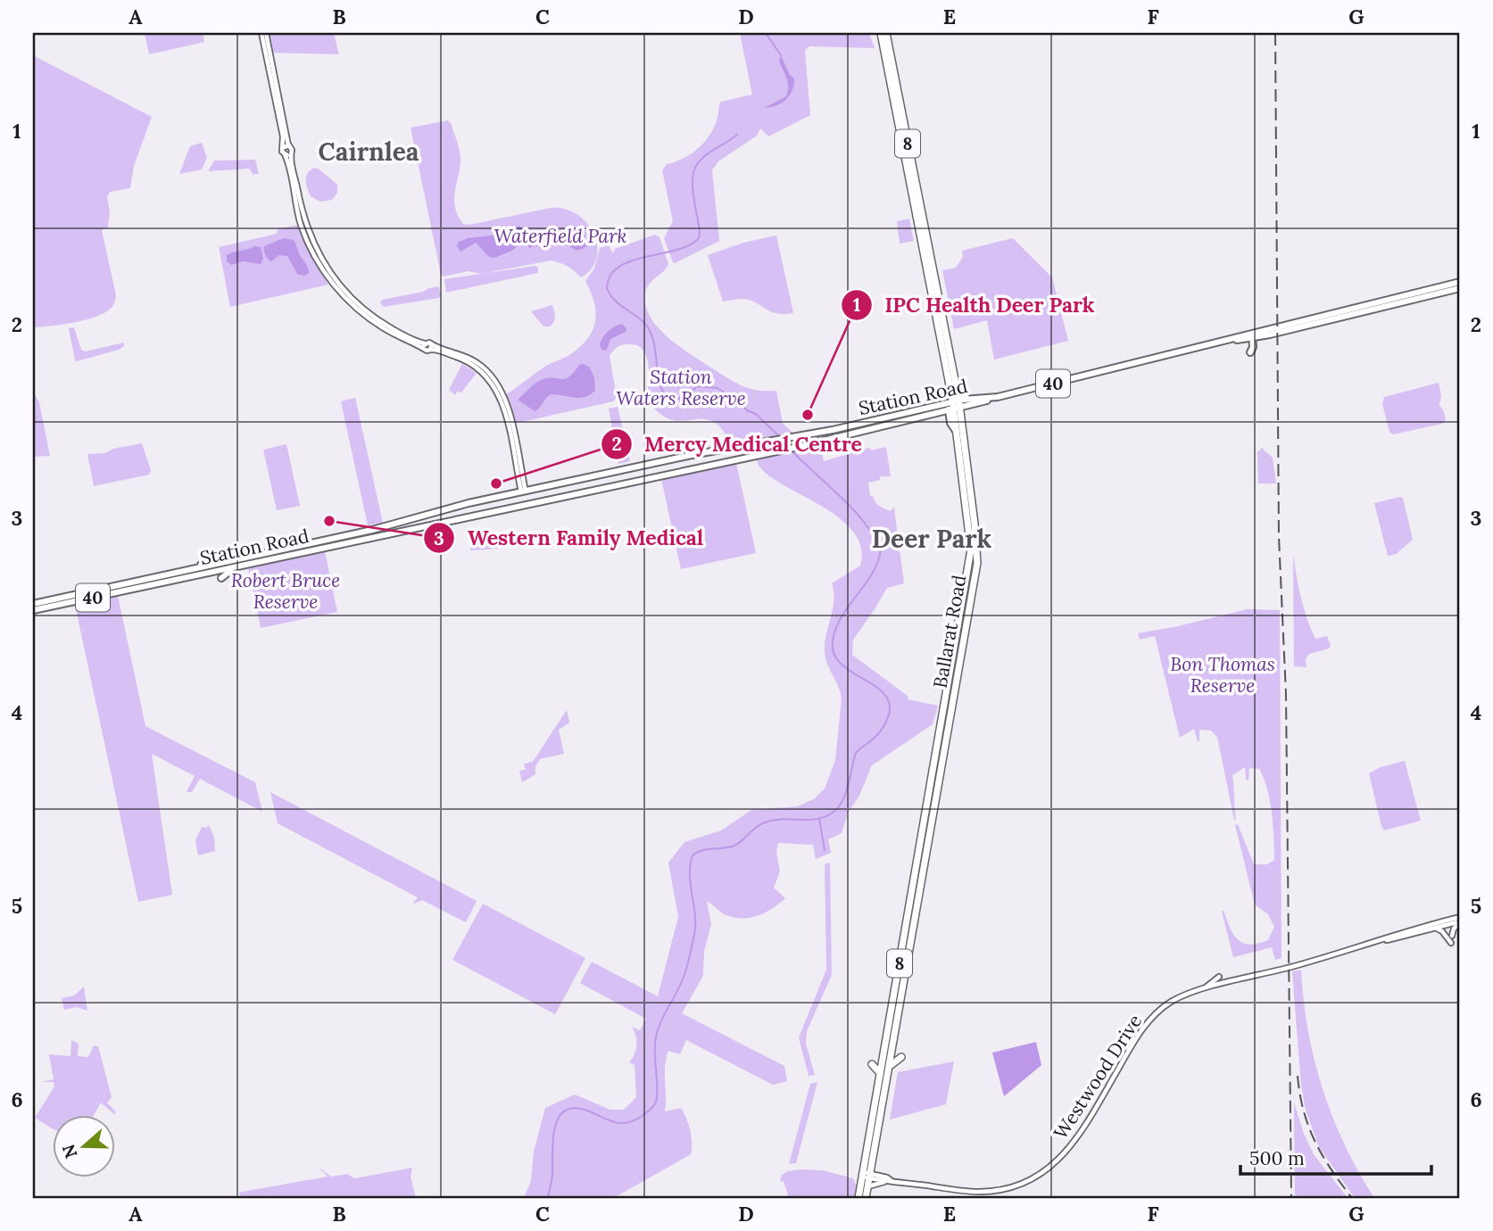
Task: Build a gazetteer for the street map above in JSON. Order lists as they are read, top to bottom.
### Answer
{
  "streets": {
    "highway": ["8", "Ballarat Road"],
    "main road": ["40", "Station Road", "Westwood Drive"]
  },
  "crossings": [
    ["40", "Station Road"],
    ["Station Road", "Ballarat Road"],
    ["Ballarat Road", "Westwood Drive"]
  ],
  "districts": ["Cairnlea", "Deer Park"],
  "parks": [
    "Waterfield Park",
    "Station Waters Reserve",
    "Robert Bruce Reserve",
    "Bon Thomas Reserve"
  ],
  "places": ["IPC Health Deer Park", "Mercy Medical Centre", "Western Family Medical"],
  "scale_bar": "500 m",
  "north": "left",
  "grid": {
    "columns": [
      "A",
      "B",
      "C",
      "D",
      "E",
      "F",
      "G"
    ],
    "rows": [
      "1",
      "2",
      "3",
      "4",
      "5",
      "6"
    ]
  }
}
